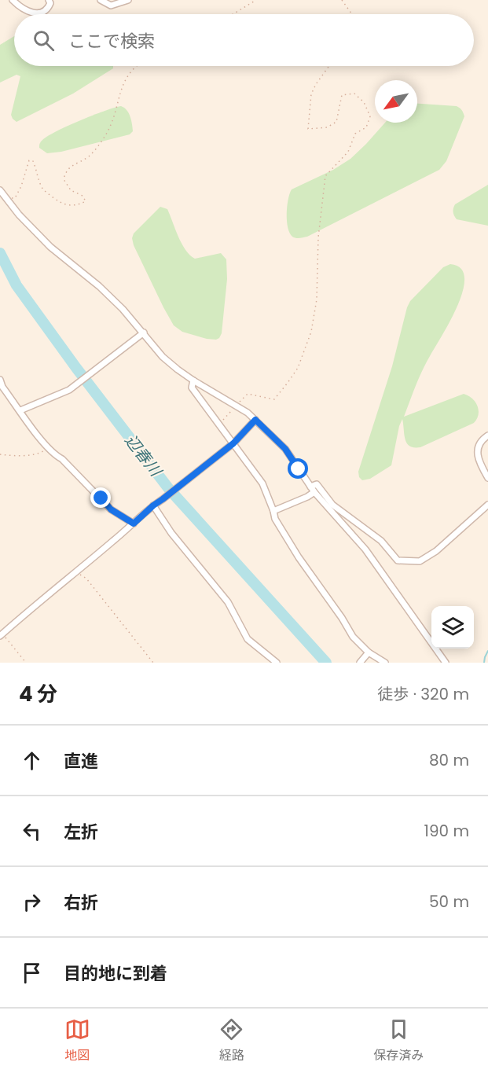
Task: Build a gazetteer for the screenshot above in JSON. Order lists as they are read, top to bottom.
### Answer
{
  "water": ["辺春川"],
  "north": "bottom left",
  "page": {
    "search": "ここで検索",
    "heading": ["4 分", "徒歩 · 320 m"],
    "list": [
      ["直進", "80 m"],
      ["左折", "190 m"],
      ["右折", "50 m"],
      "目的地に到着"
    ],
    "nav": ["地図", "経路", "保存済み"]
  }
}
